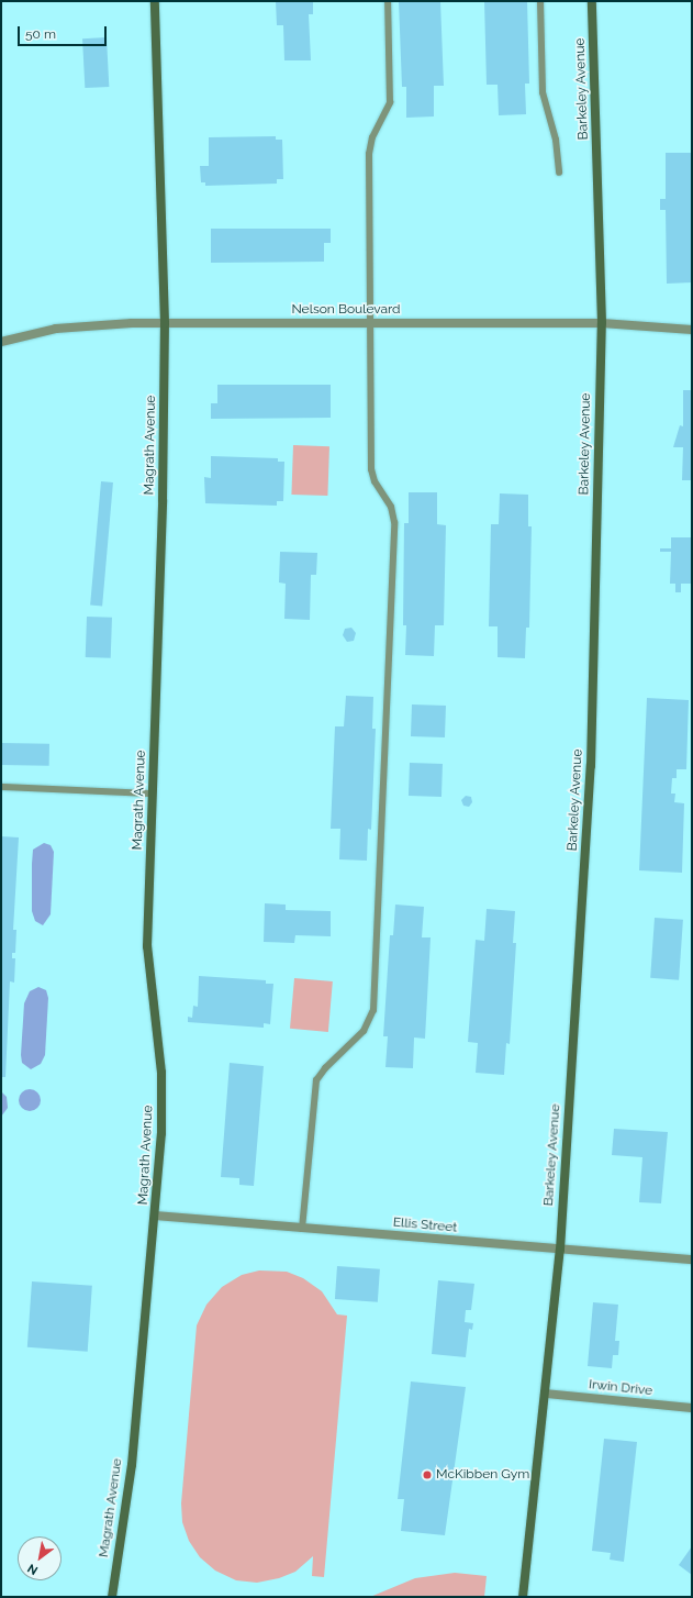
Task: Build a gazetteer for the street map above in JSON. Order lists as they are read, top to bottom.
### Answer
{
  "streets": {
    "main road": ["Barkeley Avenue", "Magrath Avenue"],
    "street": ["Nelson Boulevard", "Ellis Street", "Irwin Drive"]
  },
  "crossings": [
    ["Barkeley Avenue", "Nelson Boulevard"],
    ["Barkeley Avenue", "Ellis Street"],
    ["Barkeley Avenue", "Irwin Drive"],
    ["Nelson Boulevard", "Magrath Avenue"],
    ["Magrath Avenue", "Ellis Street"]
  ],
  "places": ["McKibben Gym"],
  "scale_bar": "50 m",
  "north": "bottom left"
}
